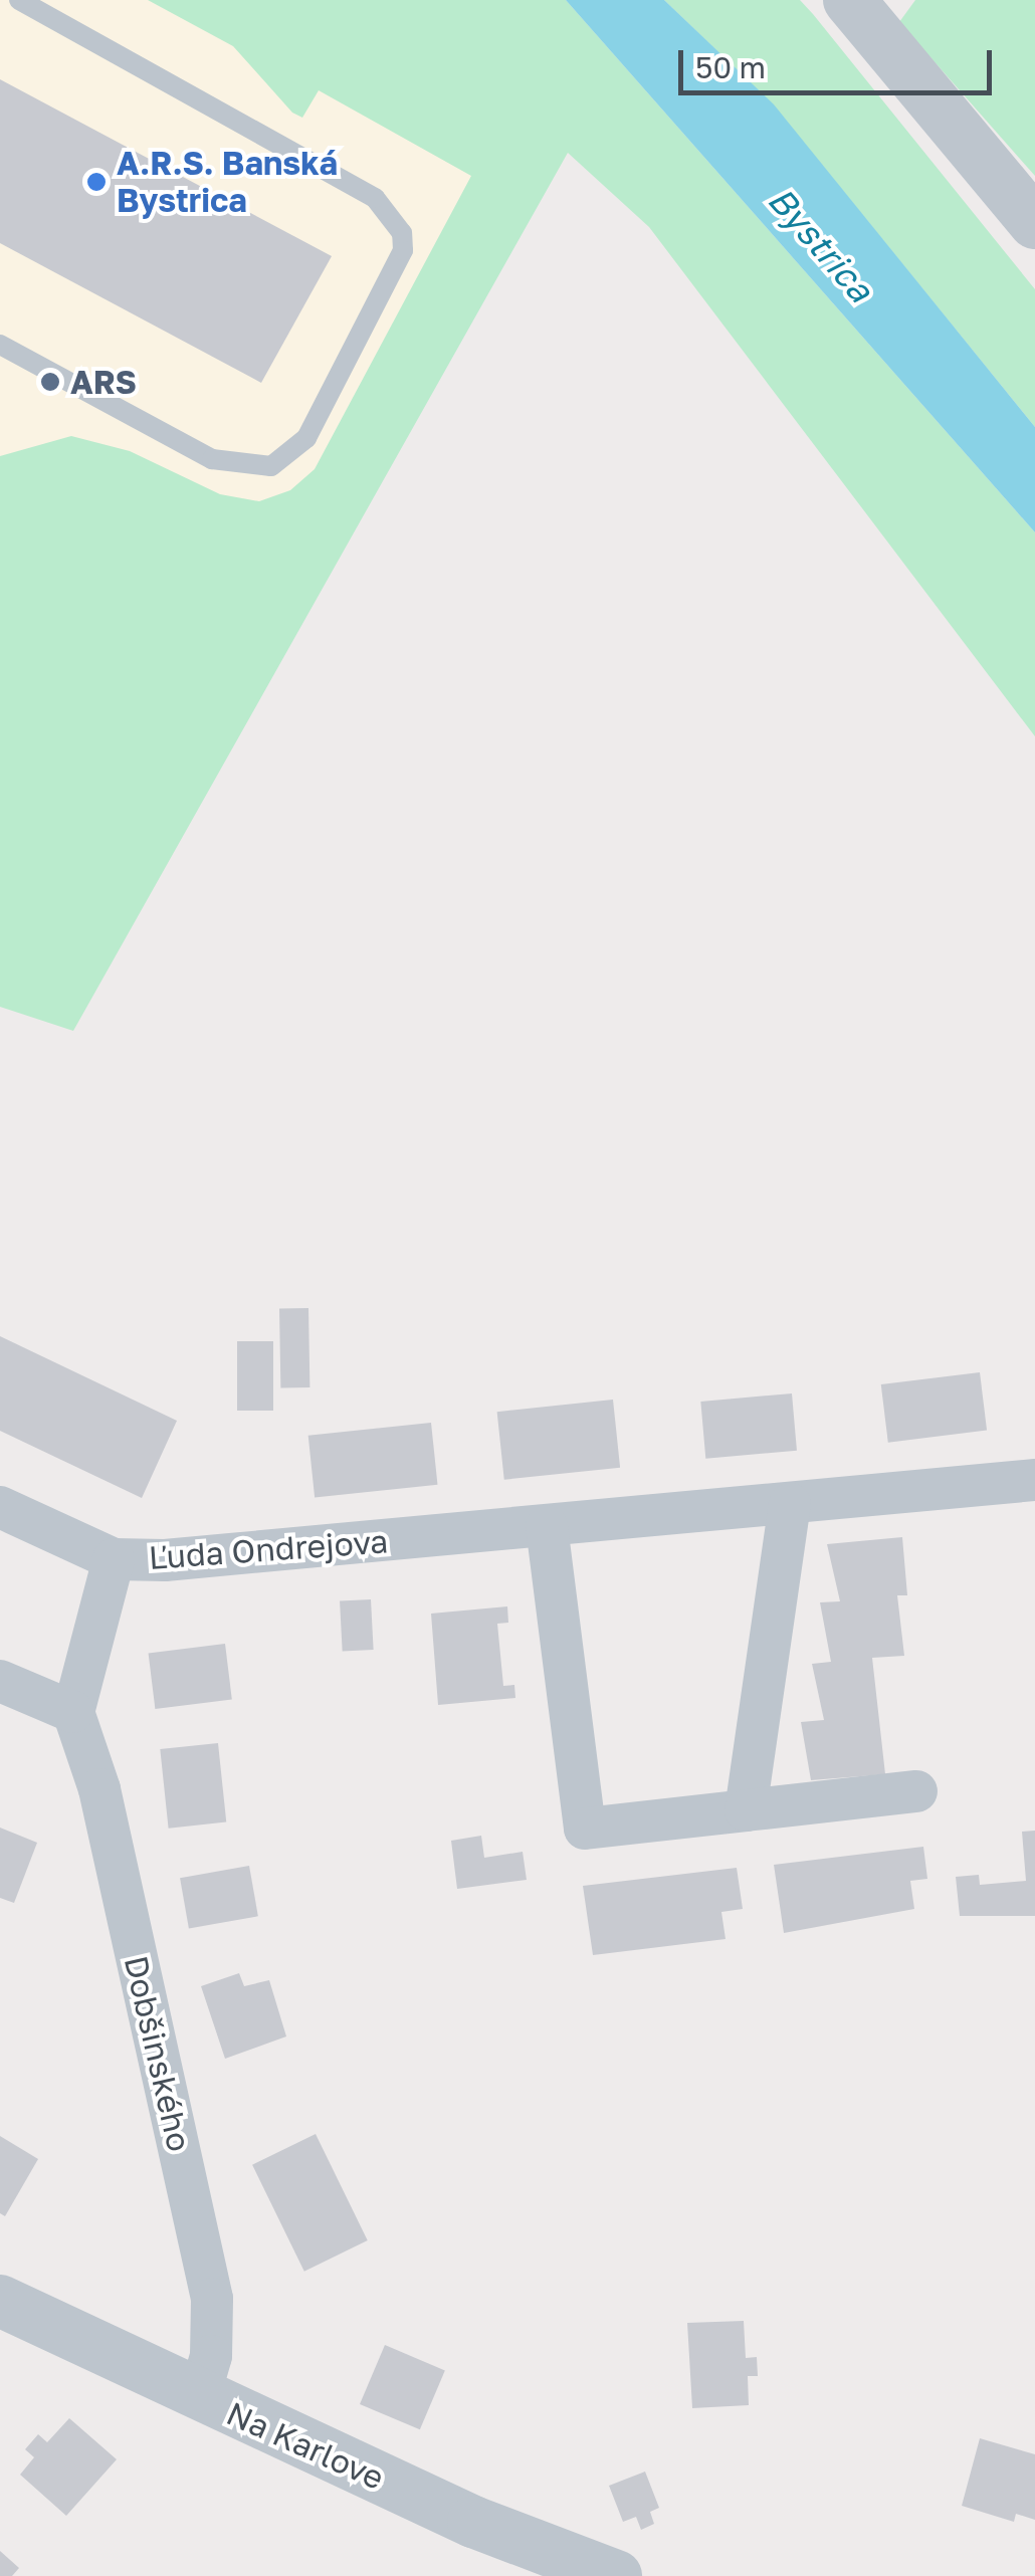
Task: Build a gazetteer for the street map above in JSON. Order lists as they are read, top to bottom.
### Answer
{
  "streets": {
    "street": ["Ľuda Ondrejova", "Dobšinského", "Na Karlove"]
  },
  "crossings": [
    ["Dobšinského", "Na Karlove"]
  ],
  "water": ["Bystrica"],
  "places": ["A.R.S. Banská Bystrica", "ARS"],
  "scale_bar": "50 m"
}
